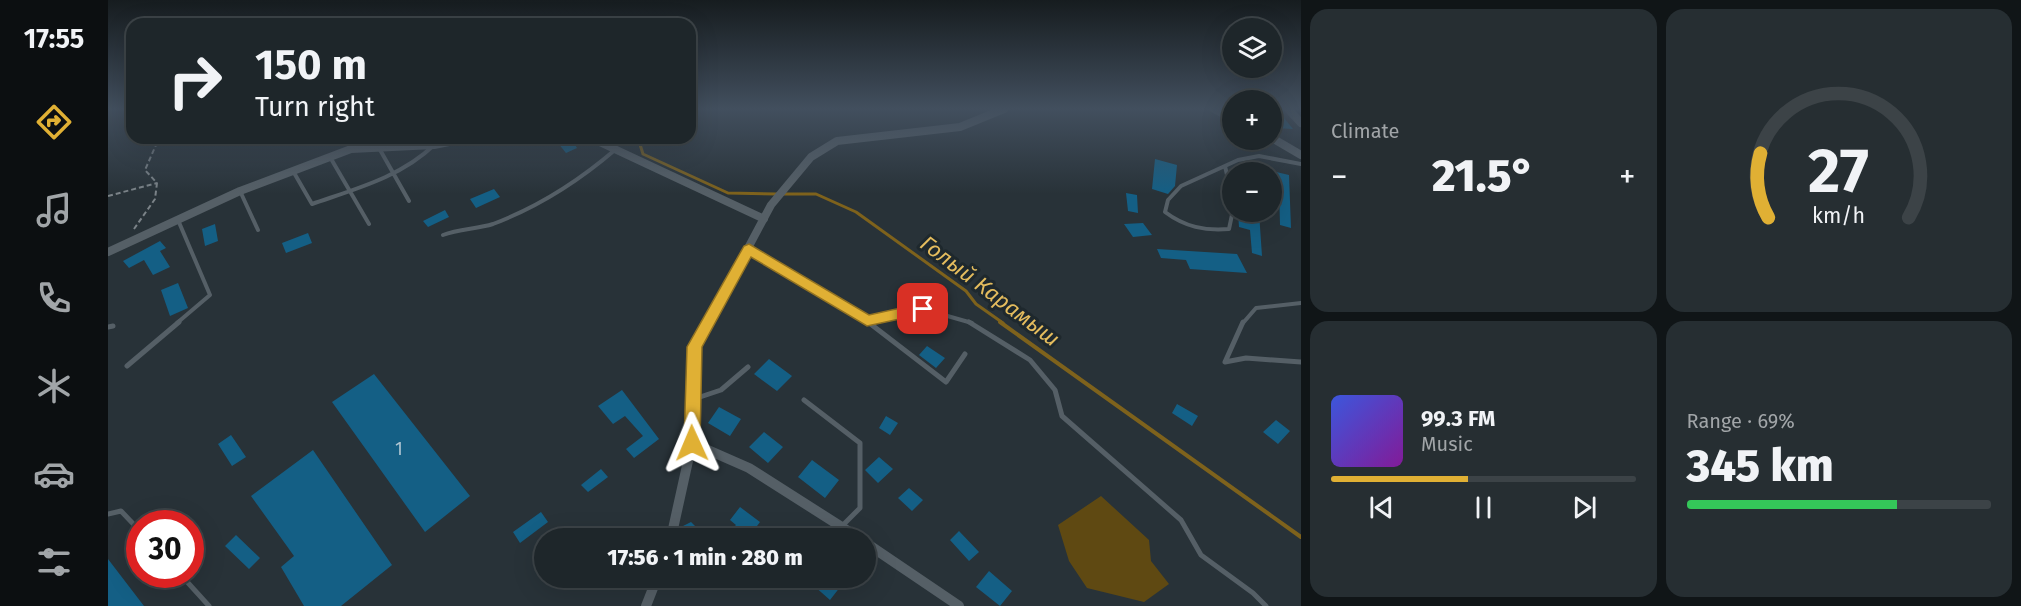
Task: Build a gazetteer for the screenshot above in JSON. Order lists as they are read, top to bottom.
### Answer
{
  "water": ["Голый Карамыш"],
  "house_numbers": ["1"],
  "page": {
    "tabs": "17:55",
    "tile": [
      "Climate",
      ["Range · 69%", "345 km"]
    ],
    "map_buttons": ["+", "−"],
    "turn": ["150 m", "Turn right"],
    "heat": ["−", "21.5°", "+"],
    "song": ["99.3 FM", "Music"],
    "limit": "30",
    "trip": "17:56 · 1 min · 280 m",
    "gauge": ["27", "km/h"]
  }
}
